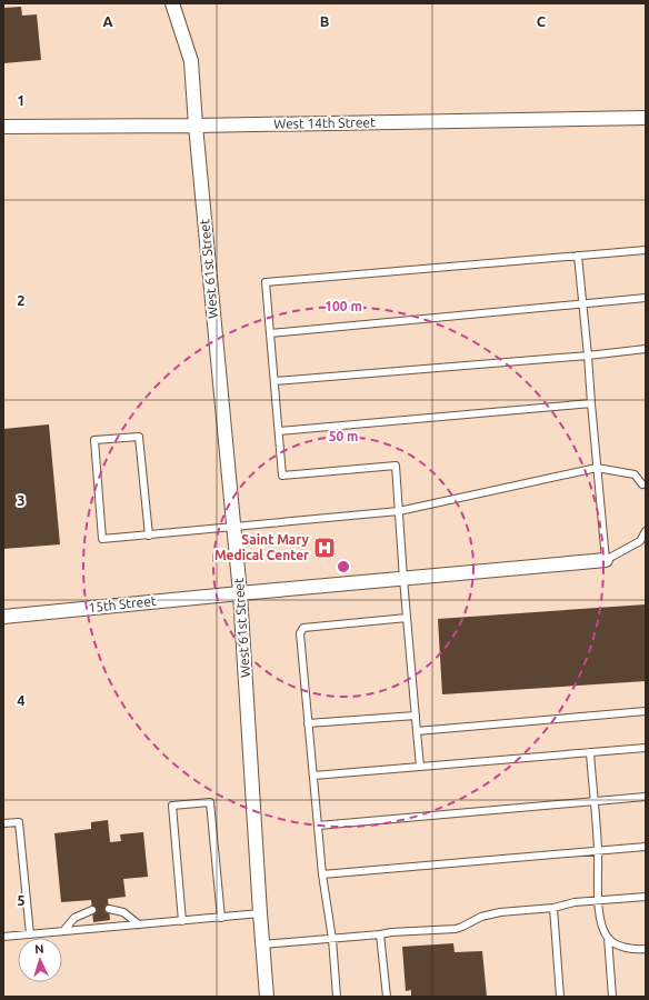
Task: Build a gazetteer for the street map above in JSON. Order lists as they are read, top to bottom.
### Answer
{
  "streets": {
    "street": ["West 14th Street", "West 61st Street", "15th Street"]
  },
  "crossings": [
    ["West 14th Street", "West 61st Street"],
    ["West 61st Street", "15th Street"]
  ],
  "places": {
    "hospital": ["Saint Mary Medical Center"]
  },
  "north": "top",
  "grid": {
    "columns": ["A", "B", "C"],
    "rows": [
      "1",
      "2",
      "3",
      "4",
      "5"
    ]
  },
  "rings": ["100 m", "50 m"]
}
